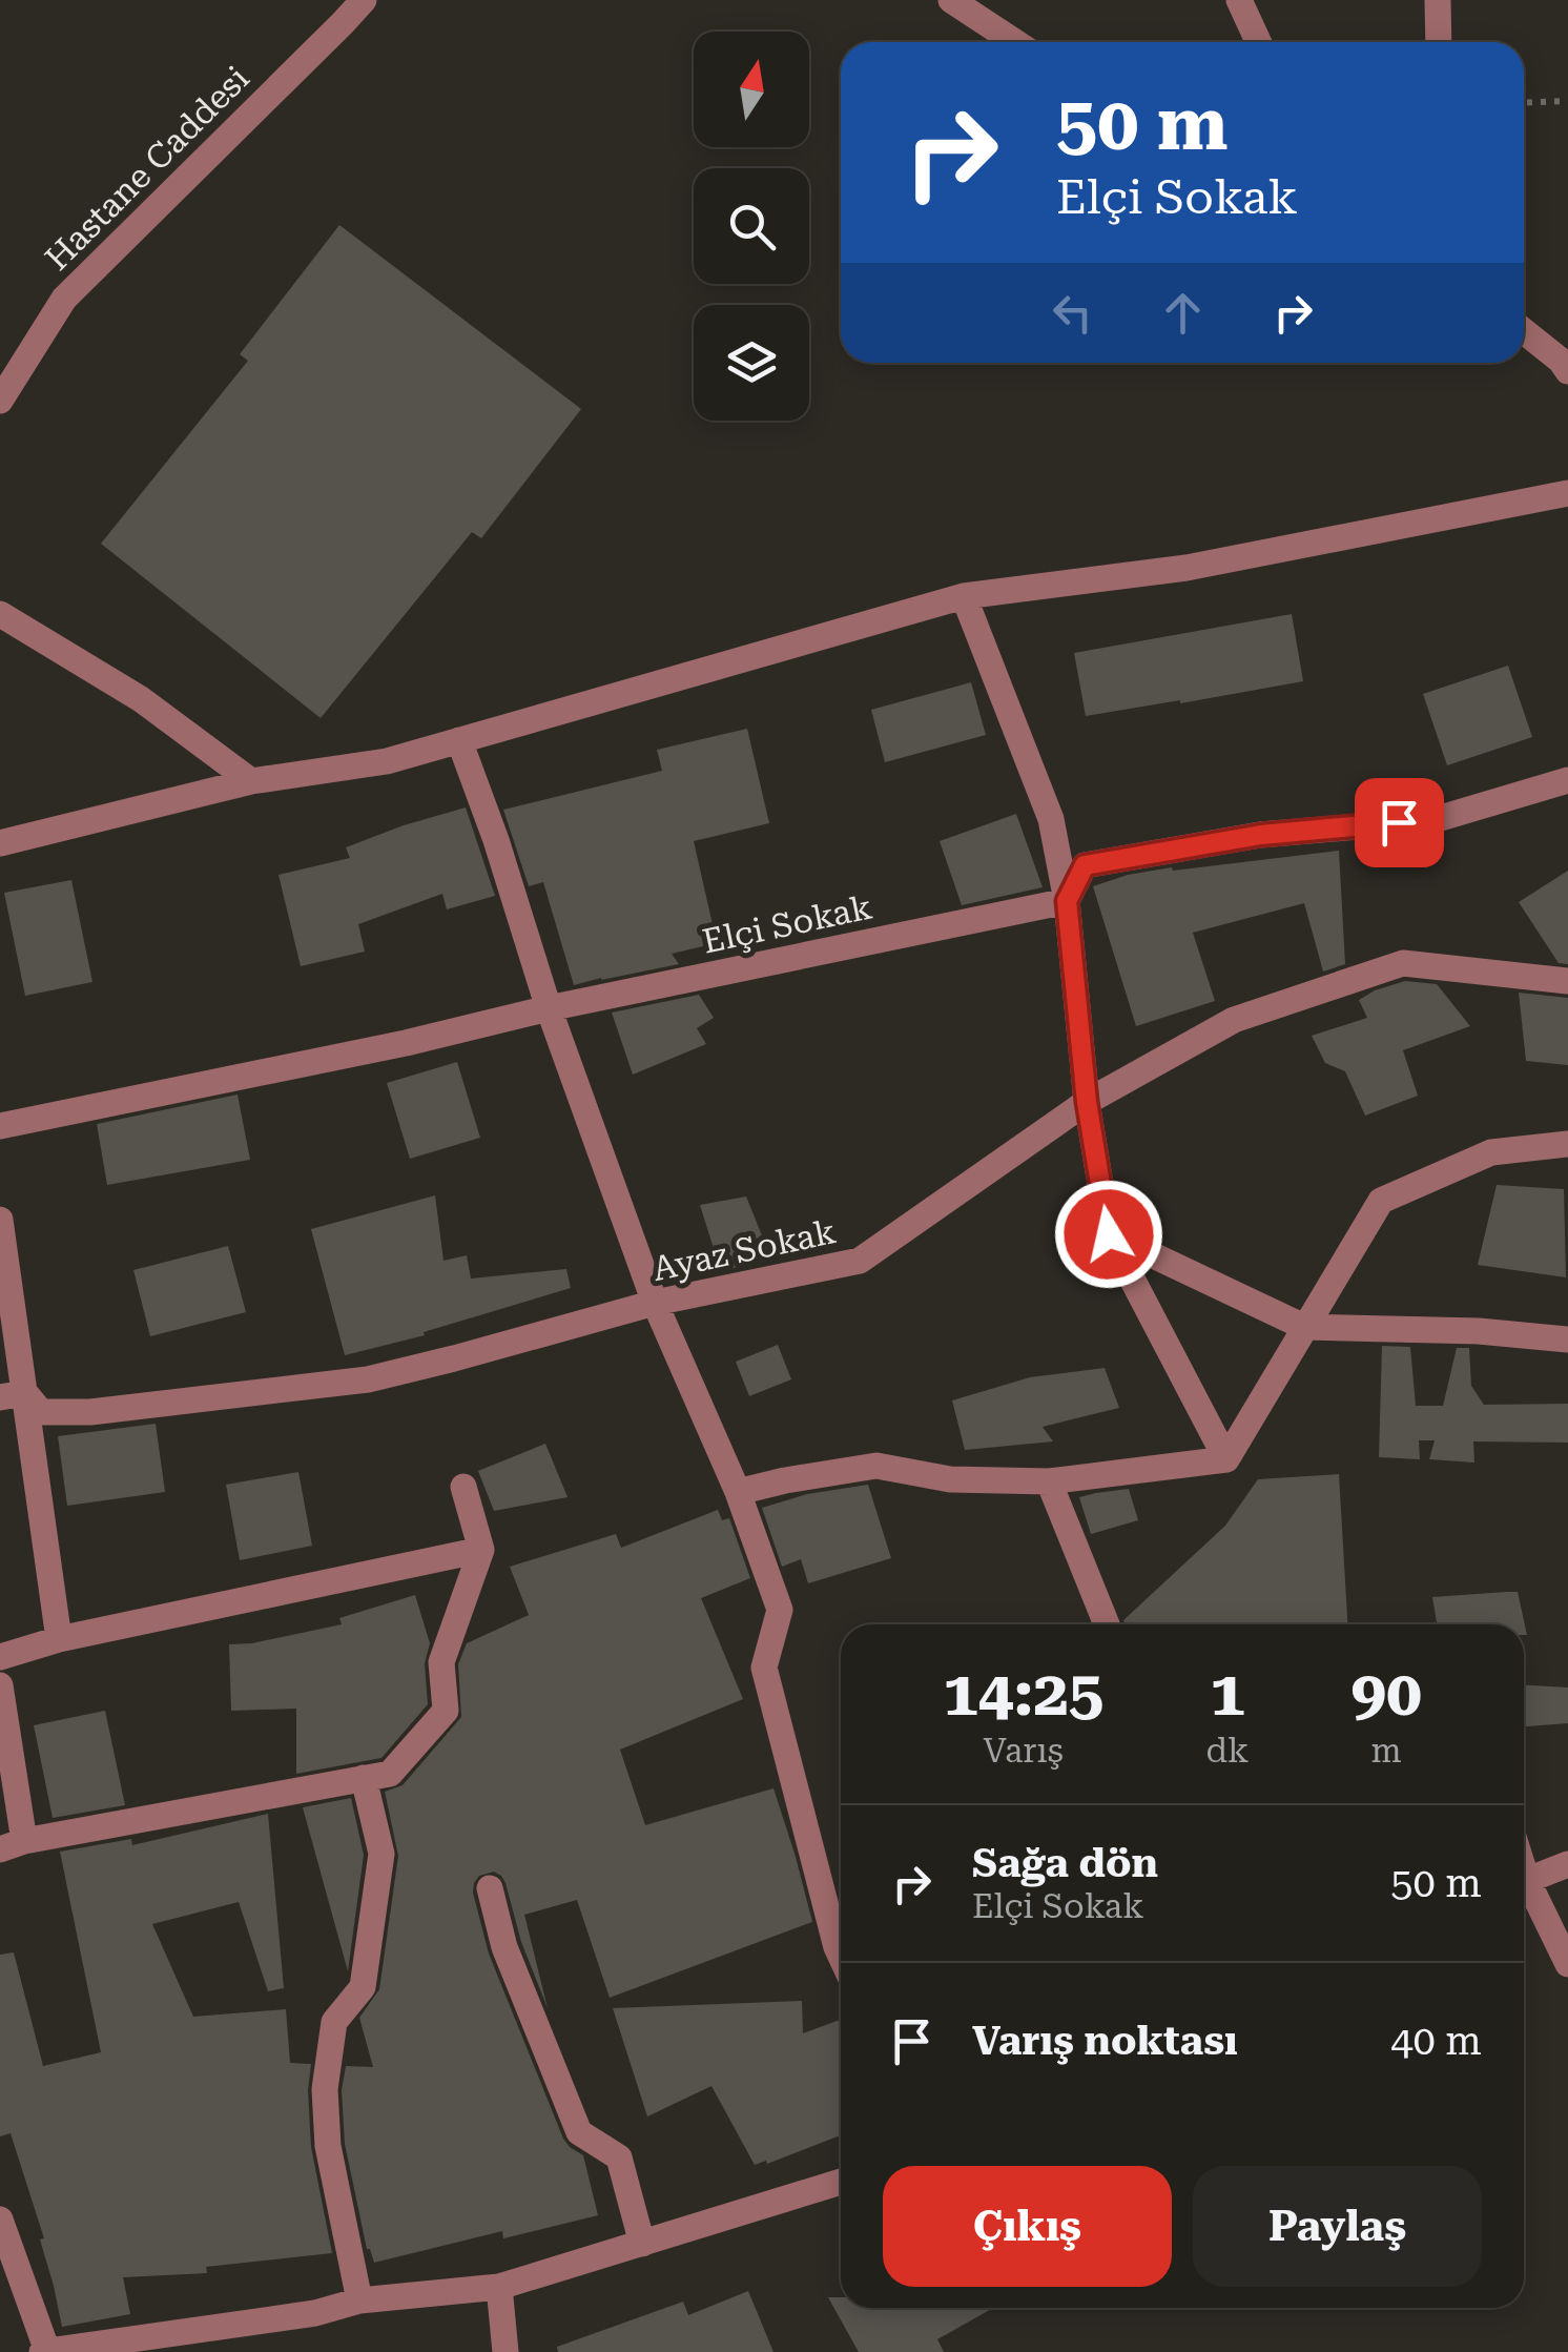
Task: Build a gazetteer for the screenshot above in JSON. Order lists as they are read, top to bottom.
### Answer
{
  "streets": {
    "street": ["Hastane Caddesi", "Elçi Sokak", "Ayaz Sokak"]
  },
  "north": "top",
  "page": {
    "turn": ["50 m", "Elçi Sokak"],
    "eta": [
      "14:25",
      "Varış",
      "1",
      "dk",
      "90",
      "m"
    ],
    "list": [
      {
        "name": "Sağa dön",
        "note": "Elçi Sokak",
        "value": "50 m"
      },
      {
        "name": "Varış noktası",
        "value": "40 m"
      }
    ],
    "buttons": ["Çıkış", "Paylaş"]
  }
}
